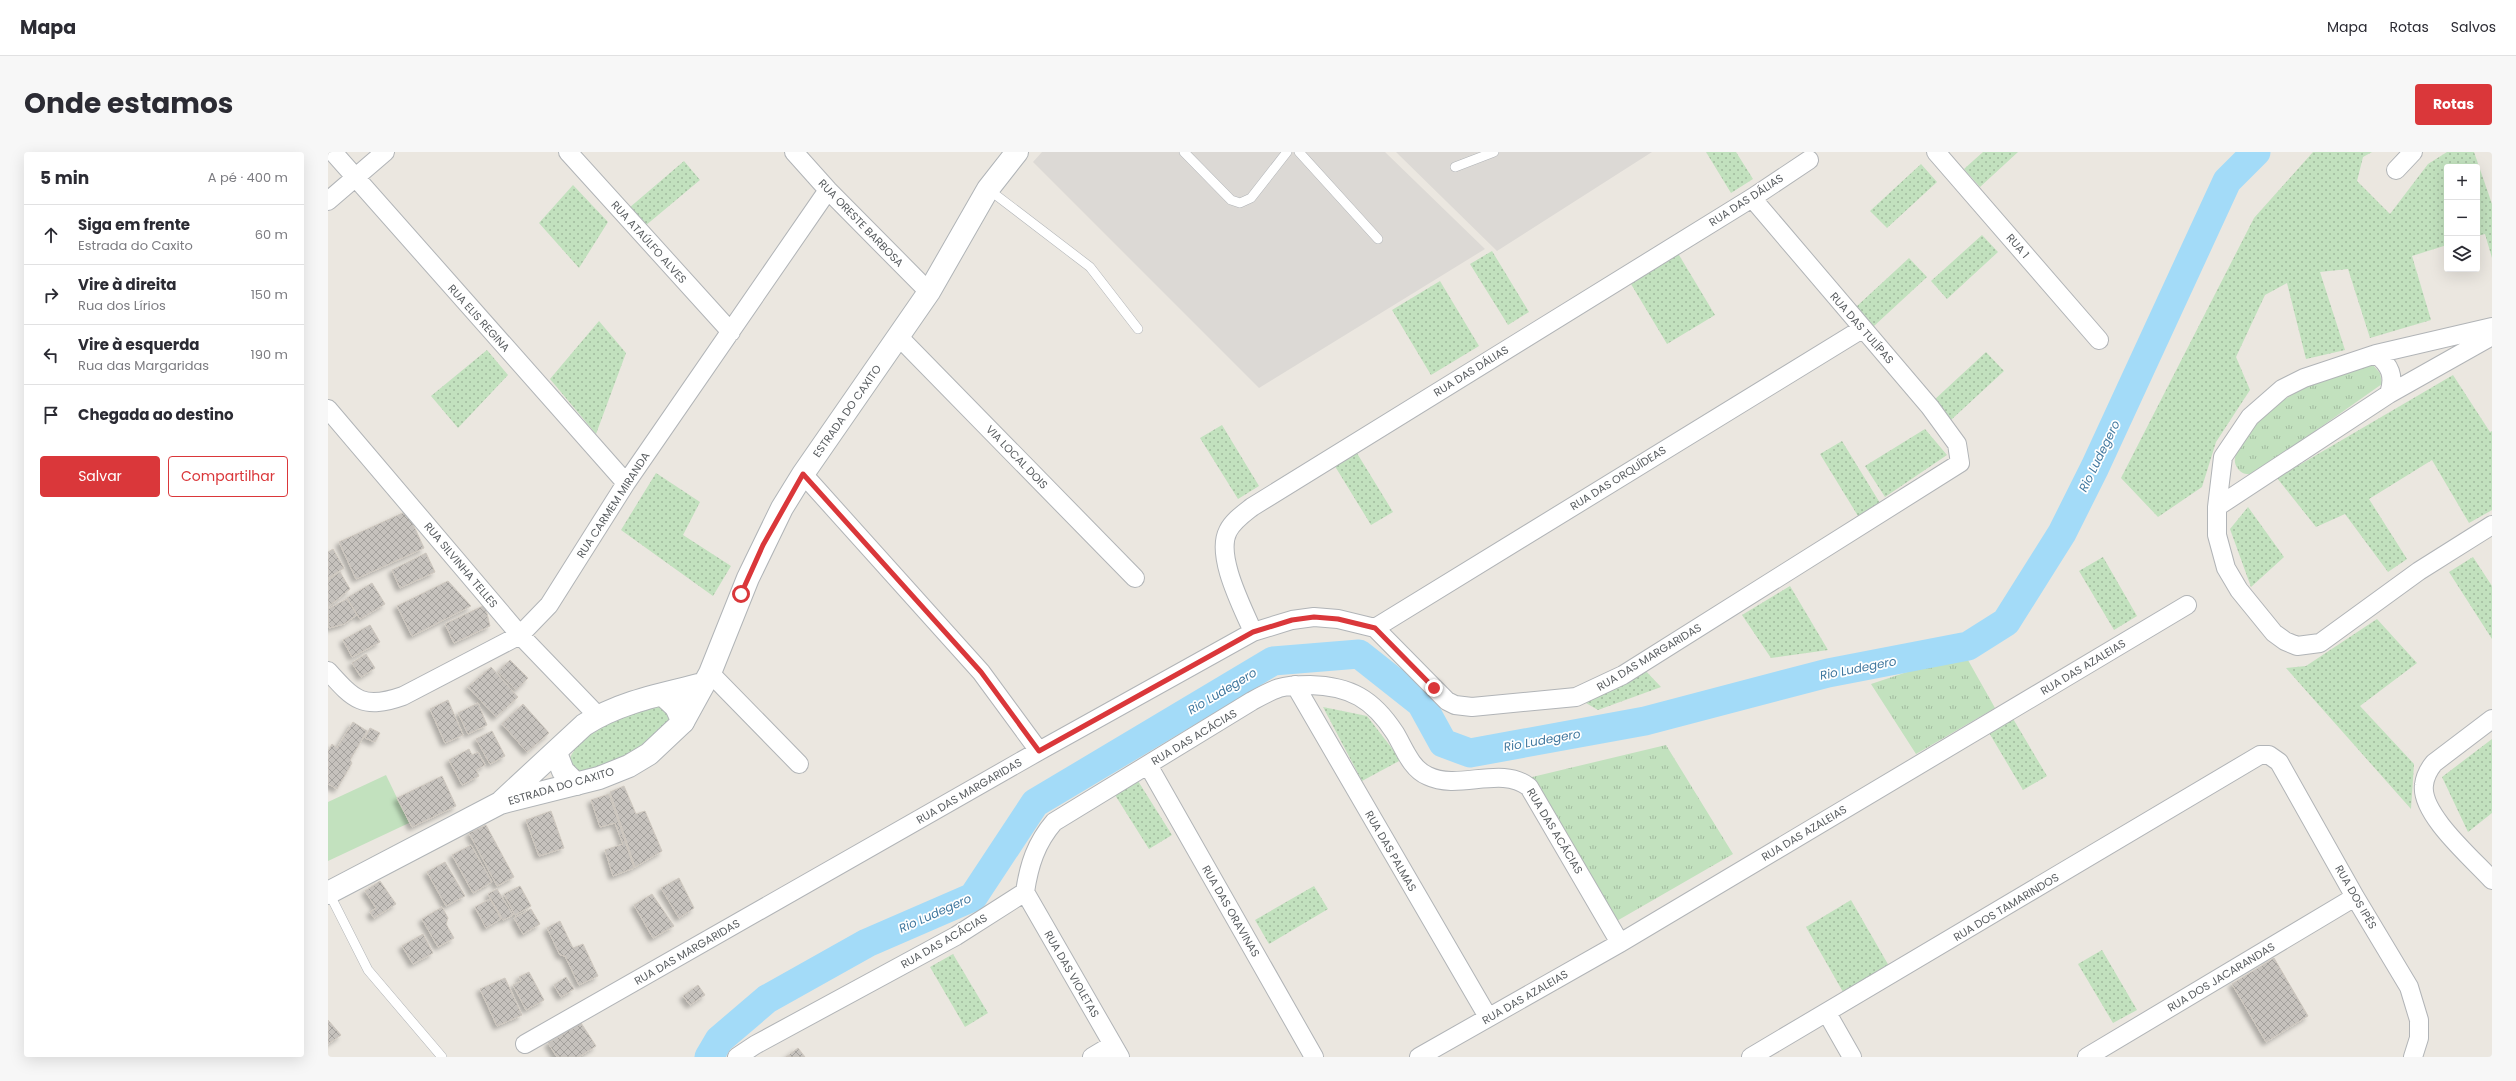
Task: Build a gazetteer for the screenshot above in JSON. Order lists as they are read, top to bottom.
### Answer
{
  "streets": {
    "main road": ["ESTRADA DO CAXITO"],
    "street": [
      "RUA DAS DÁLIAS",
      "RUA ORESTE BARBOSA",
      "RUA ATAÚLFO ALVES",
      "RUA 1",
      "RUA ELIS REGINA",
      "RUA DAS TULÍPAS",
      "VIA LOCAL DOIS",
      "RUA DAS ORQUÍDEAS",
      "RUA CARMEM MIRANDA",
      "RUA SILVINHA TELLES",
      "RUA DAS MARGARIDAS",
      "RUA DAS AZALEIAS",
      "RUA DAS ACÁCIAS",
      "RUA DAS PALMAS",
      "RUA DOS IPÊS",
      "RUA DOS TAMARINDOS",
      "RUA DAS ORAVINAS",
      "RUA DAS VIOLETAS",
      "RUA DOS JACARANDAS"
    ]
  },
  "crossings": [
    ["RUA DAS DÁLIAS", "RUA DAS TULÍPAS"],
    ["RUA DAS DÁLIAS", "RUA DAS MARGARIDAS"],
    ["RUA ORESTE BARBOSA", "ESTRADA DO CAXITO"],
    ["RUA ORESTE BARBOSA", "RUA CARMEM MIRANDA"],
    ["RUA ATAÚLFO ALVES", "RUA CARMEM MIRANDA"],
    ["RUA ELIS REGINA", "RUA CARMEM MIRANDA"],
    ["RUA DAS TULÍPAS", "RUA DAS ORQUÍDEAS"],
    ["RUA DAS TULÍPAS", "RUA DAS MARGARIDAS"],
    ["ESTRADA DO CAXITO", "VIA LOCAL DOIS"],
    ["ESTRADA DO CAXITO", "RUA SILVINHA TELLES"],
    ["RUA DAS ORQUÍDEAS", "RUA DAS MARGARIDAS"],
    ["RUA CARMEM MIRANDA", "RUA SILVINHA TELLES"],
    ["RUA DAS AZALEIAS", "RUA DAS ACÁCIAS"],
    ["RUA DAS AZALEIAS", "RUA DAS PALMAS"],
    ["RUA DAS ACÁCIAS", "RUA DAS PALMAS"],
    ["RUA DAS ACÁCIAS", "RUA DAS ORAVINAS"],
    ["RUA DAS ACÁCIAS", "RUA DAS VIOLETAS"],
    ["RUA DOS IPÊS", "RUA DOS TAMARINDOS"],
    ["RUA DOS IPÊS", "RUA DOS JACARANDAS"]
  ],
  "water": ["Rio Ludegero"],
  "page": {
    "header": "Mapa",
    "nav": ["Mapa", "Rotas", "Salvos"],
    "title": "Onde estamos",
    "buttons": [
      "Rotas",
      ["Salvar", "Compartilhar"]
    ],
    "heading": ["5 min", "A pé · 400 m"],
    "map_buttons": ["+", "−"],
    "list": [
      ["Siga em frente", "Estrada do Caxito", "60 m"],
      ["Vire à direita", "Rua dos Lírios", "150 m"],
      ["Vire à esquerda", "Rua das Margaridas", "190 m"],
      "Chegada ao destino"
    ]
  }
}
